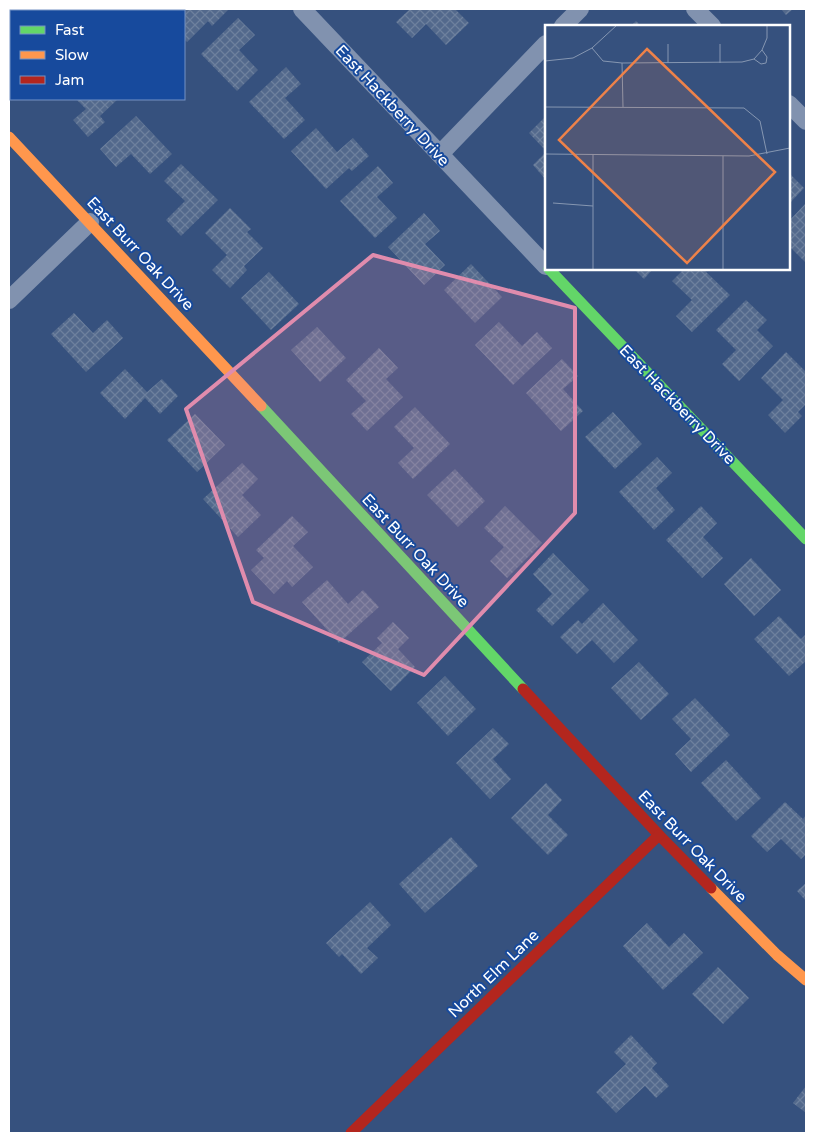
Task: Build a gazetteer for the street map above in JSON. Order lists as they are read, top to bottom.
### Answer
{
  "streets": {
    "street": ["East Hackberry Drive", "East Burr Oak Drive", "North Elm Lane"]
  },
  "crossings": [
    ["East Burr Oak Drive", "North Elm Lane"]
  ],
  "legend": ["Fast", "Slow", "Jam"]
}
